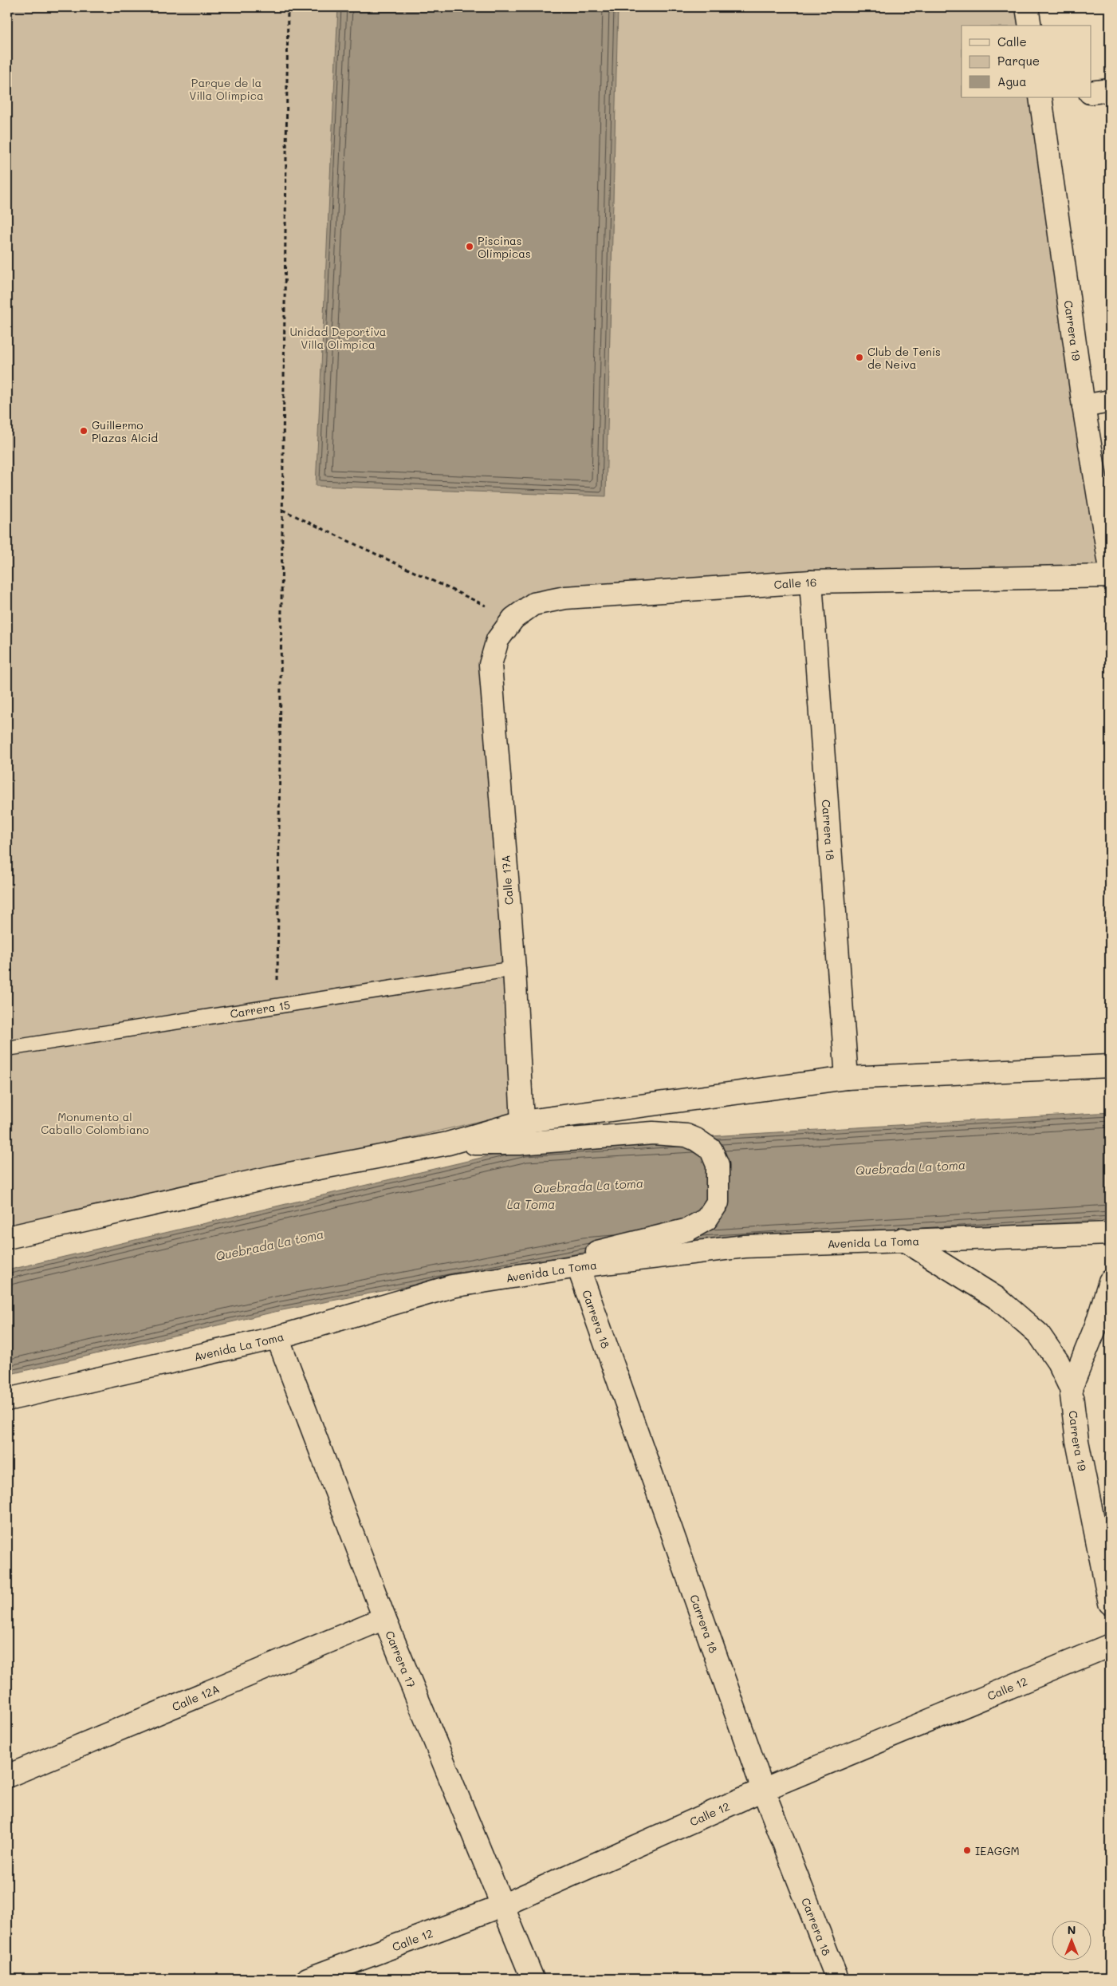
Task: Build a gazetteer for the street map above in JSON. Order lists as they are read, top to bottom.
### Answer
{
  "streets": {
    "street": [
      "Carrera 19",
      "Calle 16",
      "Carrera 18",
      "Calle 17A",
      "Avenida La Toma",
      "Carrera 17",
      "Calle 12",
      "Calle 12A"
    ],
    "lane": ["Carrera 15"]
  },
  "crossings": [
    ["Calle 16", "Carrera 18"],
    ["Calle 16", "Calle 17A"],
    ["Carrera 18", "Avenida La Toma"],
    ["Carrera 18", "Calle 12"],
    ["Calle 17A", "Carrera 15"],
    ["Avenida La Toma", "Carrera 17"],
    ["Carrera 17", "Calle 12"],
    ["Carrera 17", "Calle 12A"]
  ],
  "water": ["Quebrada La toma", "La Toma"],
  "parks": ["Parque de la Villa Olímpica", "Unidad Deportiva Villa Olimpica", "Monumento al Caballo Colombiano"],
  "places": [
    "Piscinas Olímpicas",
    "Club de Tenis de Neiva",
    "Guillermo Plazas Alcid",
    "IEAGGM"
  ],
  "legend": ["Calle", "Parque", "Agua"],
  "north": "top"
}
